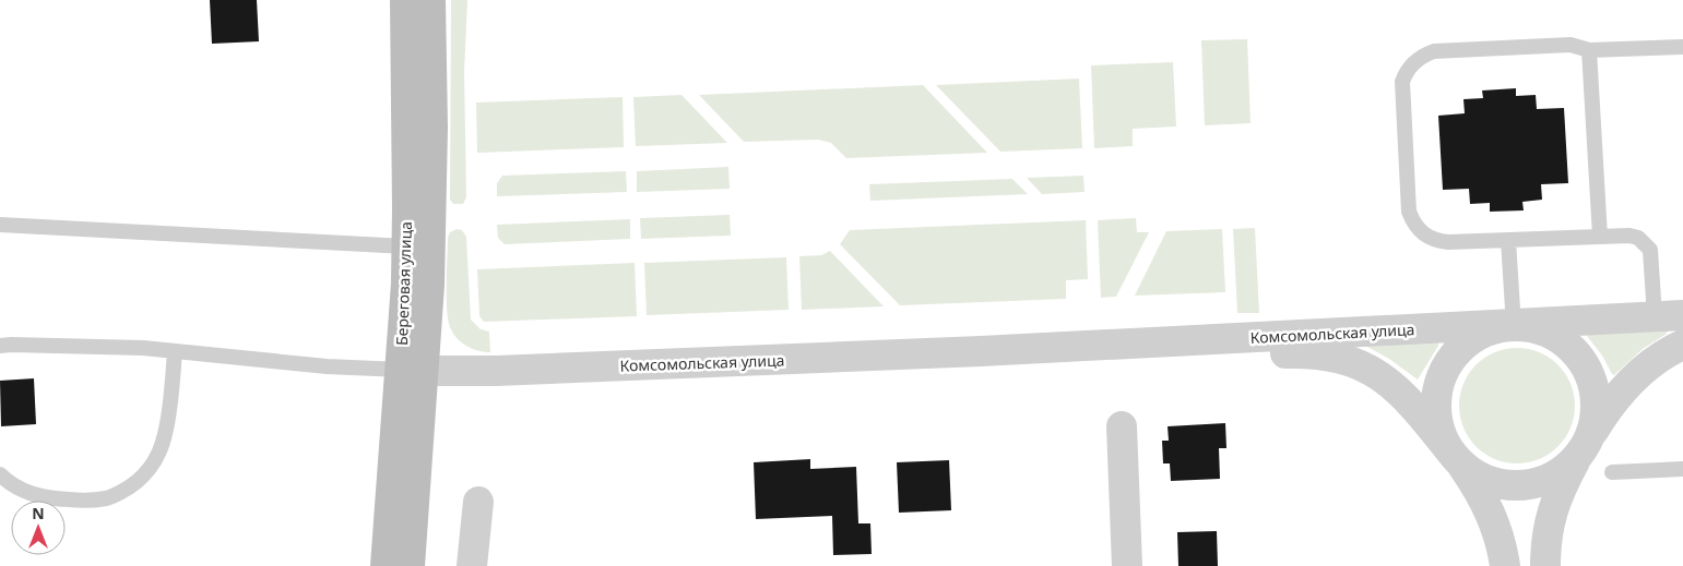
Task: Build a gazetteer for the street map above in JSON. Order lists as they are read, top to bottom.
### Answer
{
  "streets": {
    "main road": ["Береговая улица"],
    "street": ["Комсомольская улица"]
  },
  "crossings": [
    ["Береговая улица", "Комсомольская улица"]
  ],
  "north": "top"
}
